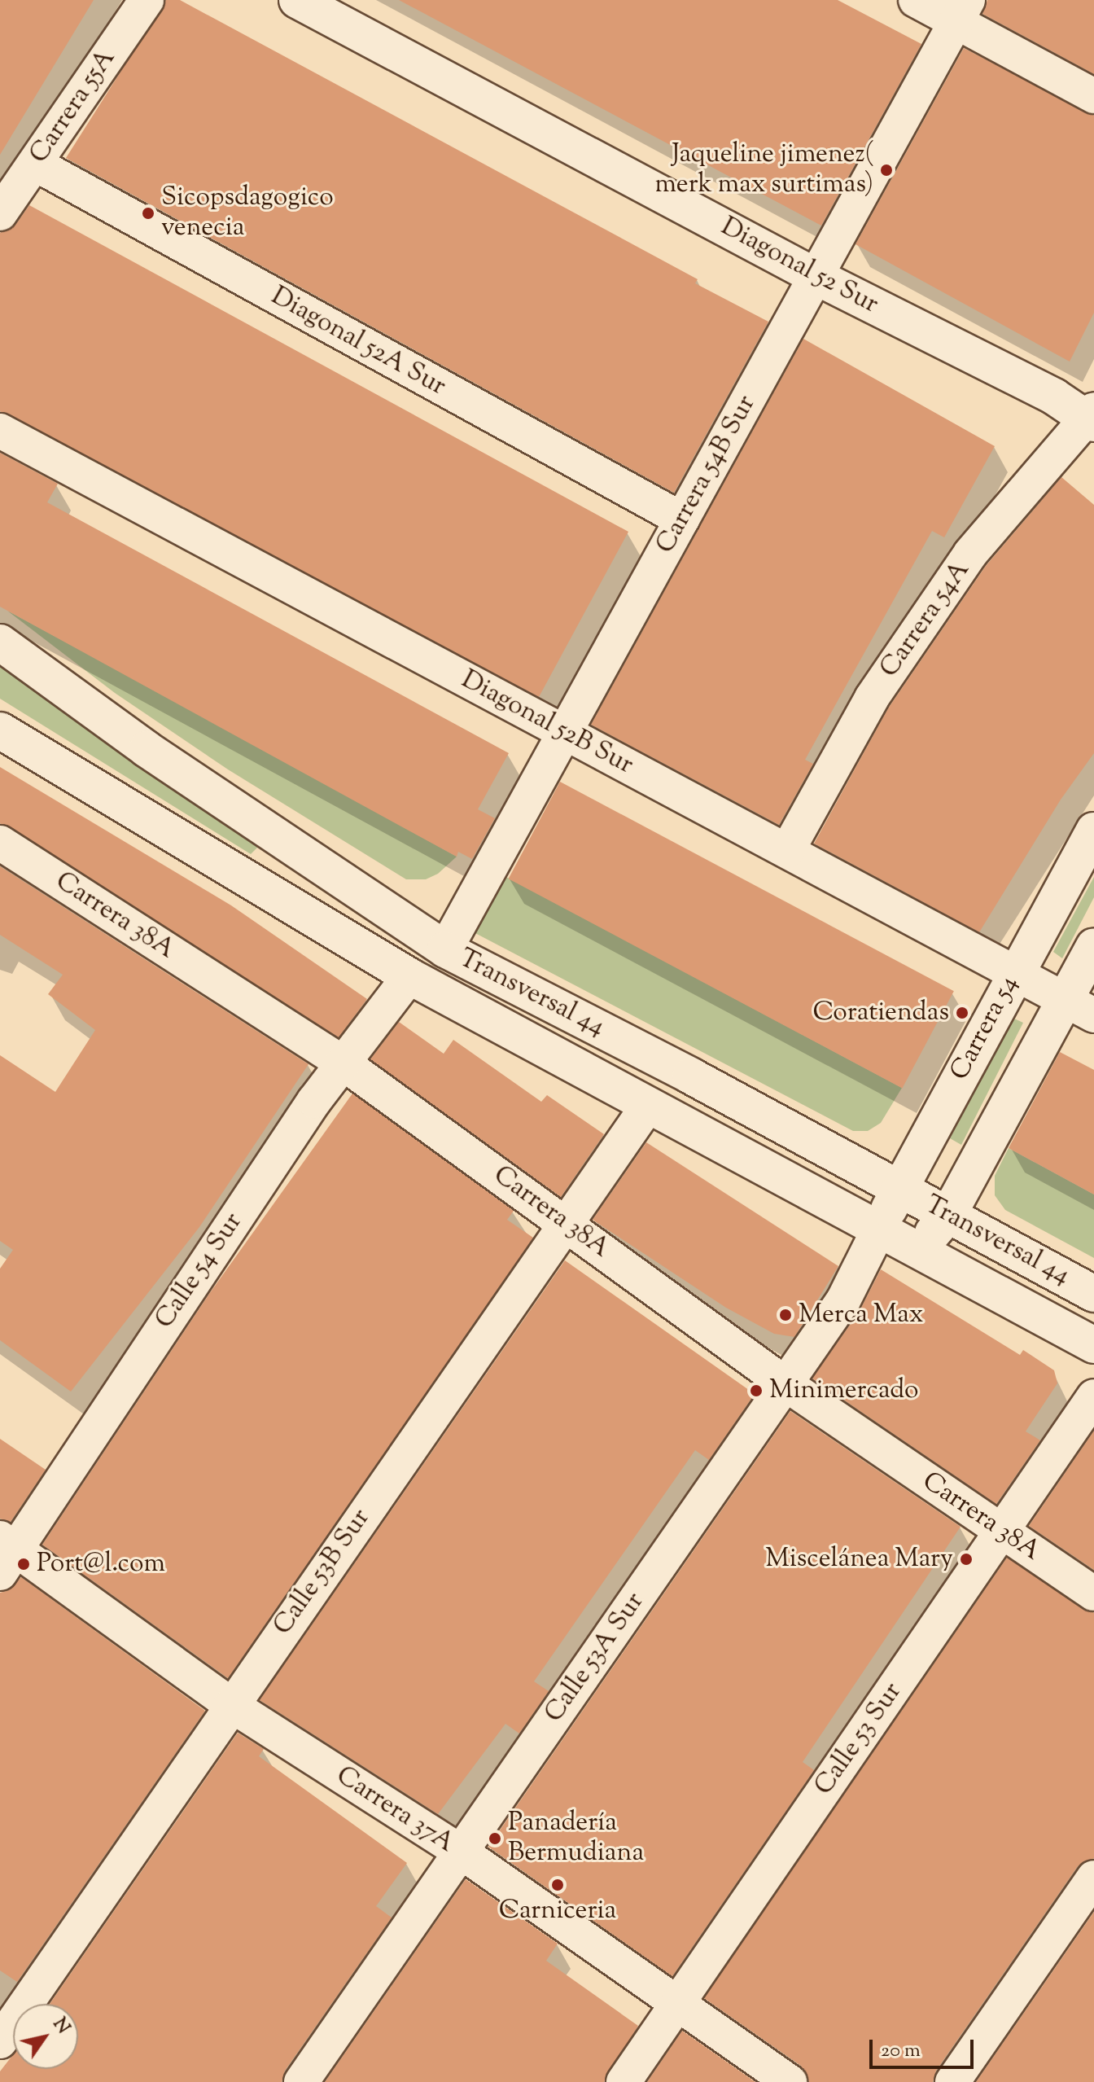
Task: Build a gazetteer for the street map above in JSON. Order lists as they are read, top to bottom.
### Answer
{
  "streets": {
    "street": [
      "Carrera 55A",
      "Diagonal 52 Sur",
      "Diagonal 52A Sur",
      "Carrera 54B Sur",
      "Carrera 54A",
      "Diagonal 52B Sur",
      "Carrera 38A",
      "Transversal 44",
      "Carrera 54",
      "Calle 54 Sur",
      "Calle 53B Sur",
      "Calle 53A Sur",
      "Calle 53 Sur",
      "Carrera 37A"
    ]
  },
  "crossings": [
    ["Carrera 55A", "Diagonal 52A Sur"],
    ["Diagonal 52 Sur", "Carrera 54B Sur"],
    ["Diagonal 52 Sur", "Carrera 54A"],
    ["Diagonal 52A Sur", "Carrera 54B Sur"],
    ["Carrera 54B Sur", "Diagonal 52B Sur"],
    ["Carrera 54B Sur", "Transversal 44"],
    ["Carrera 54A", "Diagonal 52B Sur"],
    ["Diagonal 52B Sur", "Carrera 54"],
    ["Carrera 38A", "Calle 54 Sur"],
    ["Carrera 38A", "Calle 53B Sur"],
    ["Carrera 38A", "Calle 53A Sur"],
    ["Carrera 38A", "Calle 53 Sur"],
    ["Transversal 44", "Carrera 54"],
    ["Transversal 44", "Calle 54 Sur"],
    ["Transversal 44", "Calle 53B Sur"],
    ["Transversal 44", "Calle 53A Sur"],
    ["Carrera 54", "Calle 53A Sur"],
    ["Calle 54 Sur", "Carrera 37A"],
    ["Calle 53B Sur", "Carrera 37A"],
    ["Calle 53A Sur", "Carrera 37A"],
    ["Calle 53 Sur", "Carrera 37A"]
  ],
  "places": [
    "Jaqueline jimenez( merk max surtimas)",
    "Sicopsdagogico venecia",
    "Coratiendas",
    "Merca Max",
    "Minimercado",
    "Miscelánea Mary",
    "Port@l.com",
    "Panadería Bermudiana",
    "Carniceria"
  ],
  "scale_bar": "20 m",
  "north": "top right"
}
